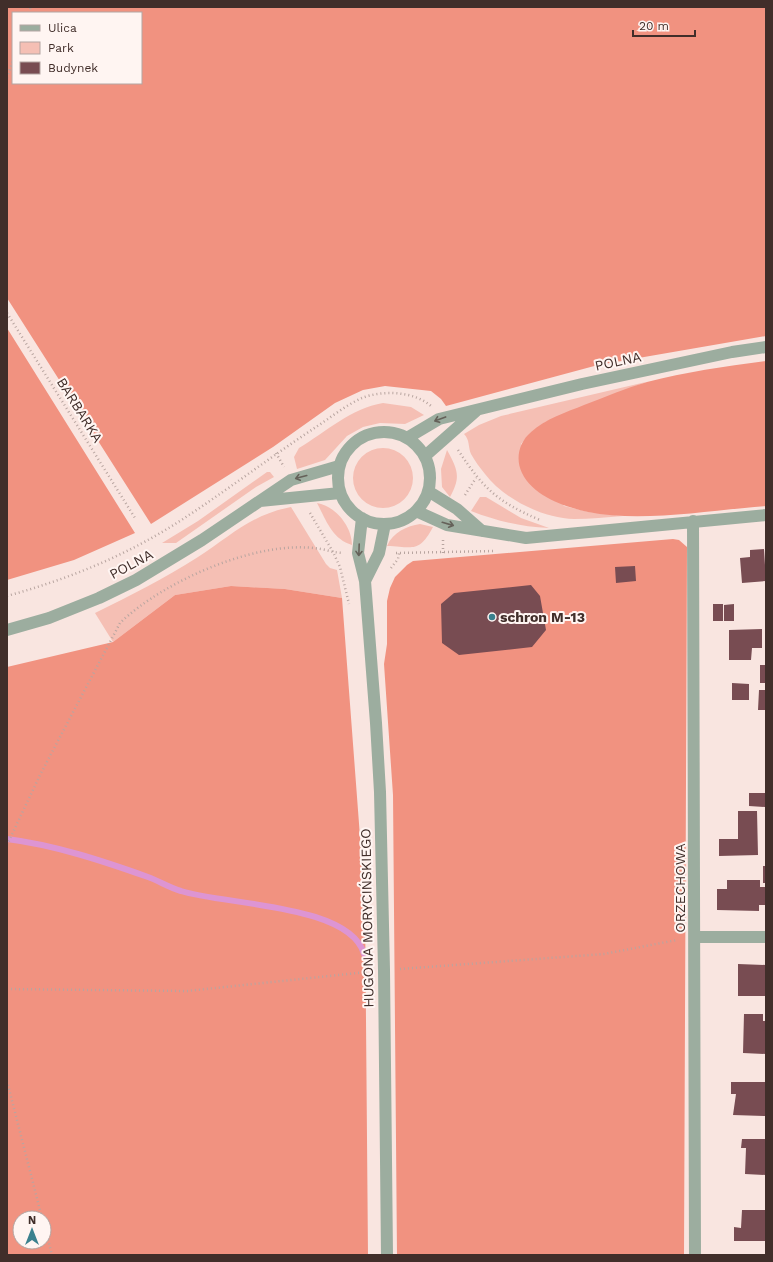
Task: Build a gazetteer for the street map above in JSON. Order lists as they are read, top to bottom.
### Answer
{
  "streets": {
    "street": ["POLNA", "ORZECHOWA", "HUGONA MORYCIŃSKIEGO"],
    "path": ["BARBARKA"]
  },
  "crossings": [
    ["POLNA", "HUGONA MORYCIŃSKIEGO"]
  ],
  "places": ["schron M-13"],
  "legend": ["Ulica", "Park", "Budynek"],
  "scale_bar": "20 m",
  "north": "top"
}
